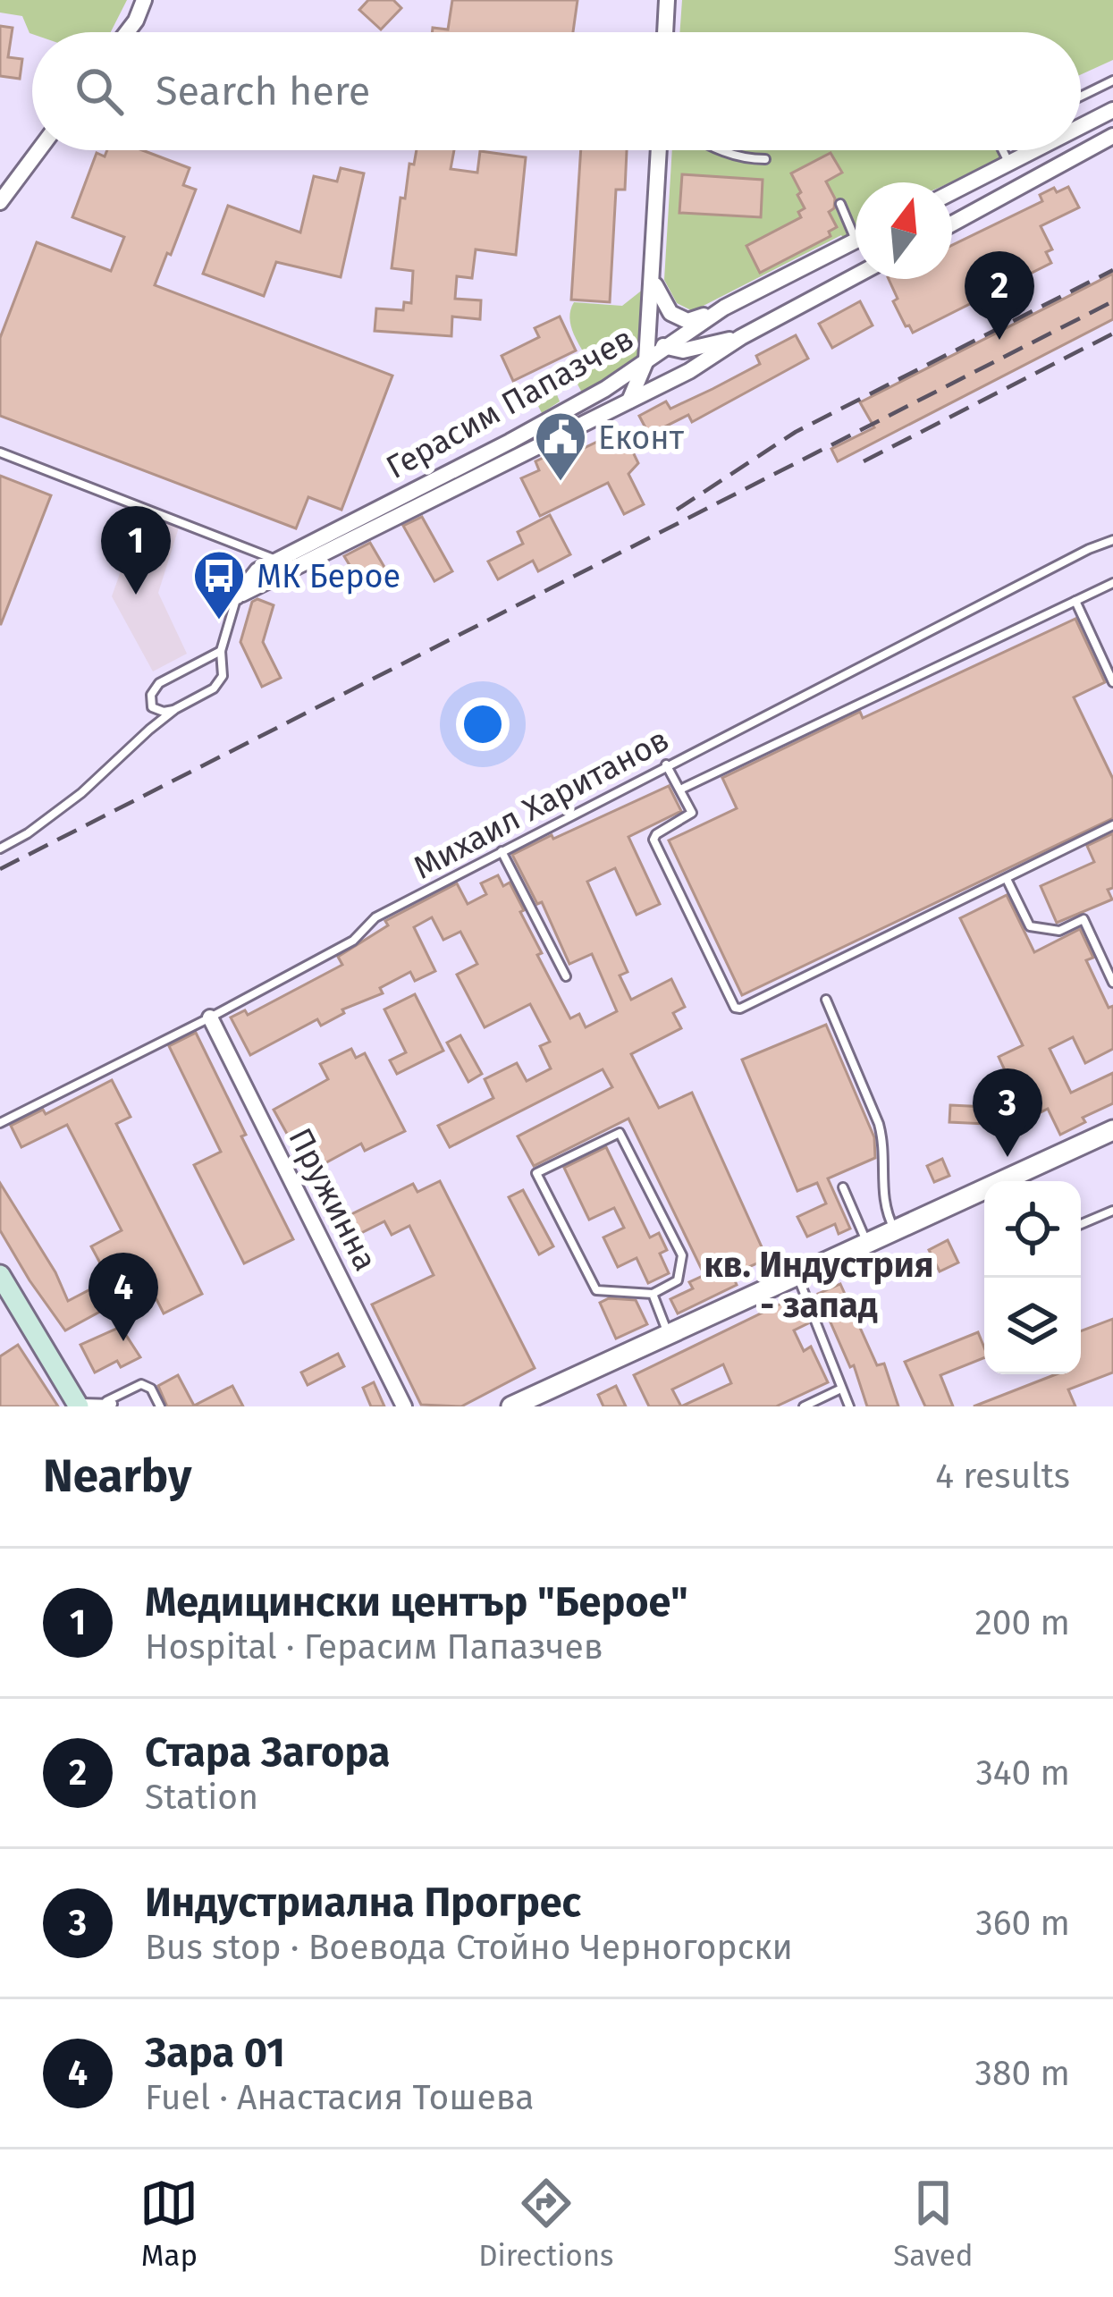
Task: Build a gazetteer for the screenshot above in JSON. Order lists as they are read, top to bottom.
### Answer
{
  "streets": {
    "street": ["Герасим Папазчев", "Пружинна"],
    "lane": ["Михаил Хаританов"]
  },
  "crossings": [
    ["Михаил Хаританов", "Пружинна"]
  ],
  "districts": ["кв. Индустрия - запад"],
  "places": {
    "public building": ["Еконт"],
    "bus stop": ["МК Берое"]
  },
  "north": "top",
  "page": {
    "search": "Search here",
    "pins": [
      "2",
      "1",
      "3",
      "4"
    ],
    "heading": ["Nearby", "4 results"],
    "list": [
      {
        "mark": "1",
        "name": "Медицински център \"Берое\"",
        "note": "Hospital · Герасим Папазчев",
        "value": "200 m"
      },
      {
        "mark": "2",
        "name": "Стара Загора",
        "note": "Station",
        "value": "340 m"
      },
      {
        "mark": "3",
        "name": "Индустриална Прогрес",
        "note": "Bus stop · Воевода Стойно Черногорски",
        "value": "360 m"
      },
      {
        "mark": "4",
        "name": "Зара 01",
        "note": "Fuel · Анастасия Тошева",
        "value": "380 m"
      }
    ],
    "nav": ["Map", "Directions", "Saved"]
  }
}
